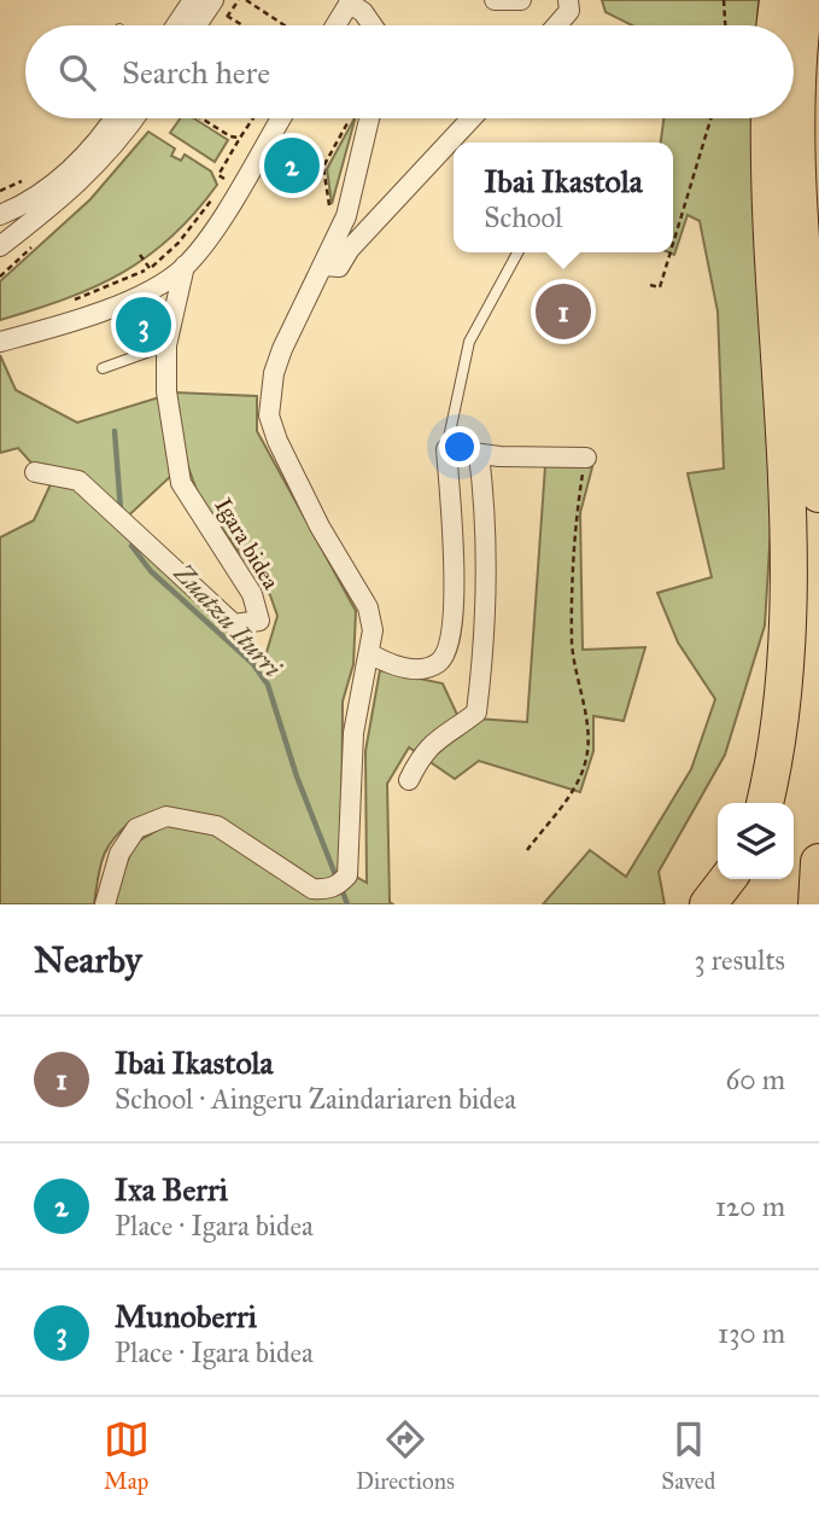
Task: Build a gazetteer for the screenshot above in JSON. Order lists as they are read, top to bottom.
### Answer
{
  "streets": {
    "street": ["Igara bidea"]
  },
  "water": ["Zuatzu Iturri"],
  "page": {
    "search": "Search here",
    "pins": ["2", "1", "3"],
    "popup": ["Ibai Ikastola", "School"],
    "heading": ["Nearby", "3 results"],
    "list": [
      {
        "mark": "1",
        "name": "Ibai Ikastola",
        "note": "School · Aingeru Zaindariaren bidea",
        "value": "60 m"
      },
      {
        "mark": "2",
        "name": "Ixa Berri",
        "note": "Place · Igara bidea",
        "value": "120 m"
      },
      {
        "mark": "3",
        "name": "Munoberri",
        "note": "Place · Igara bidea",
        "value": "130 m"
      }
    ],
    "nav": ["Map", "Directions", "Saved"]
  }
}
